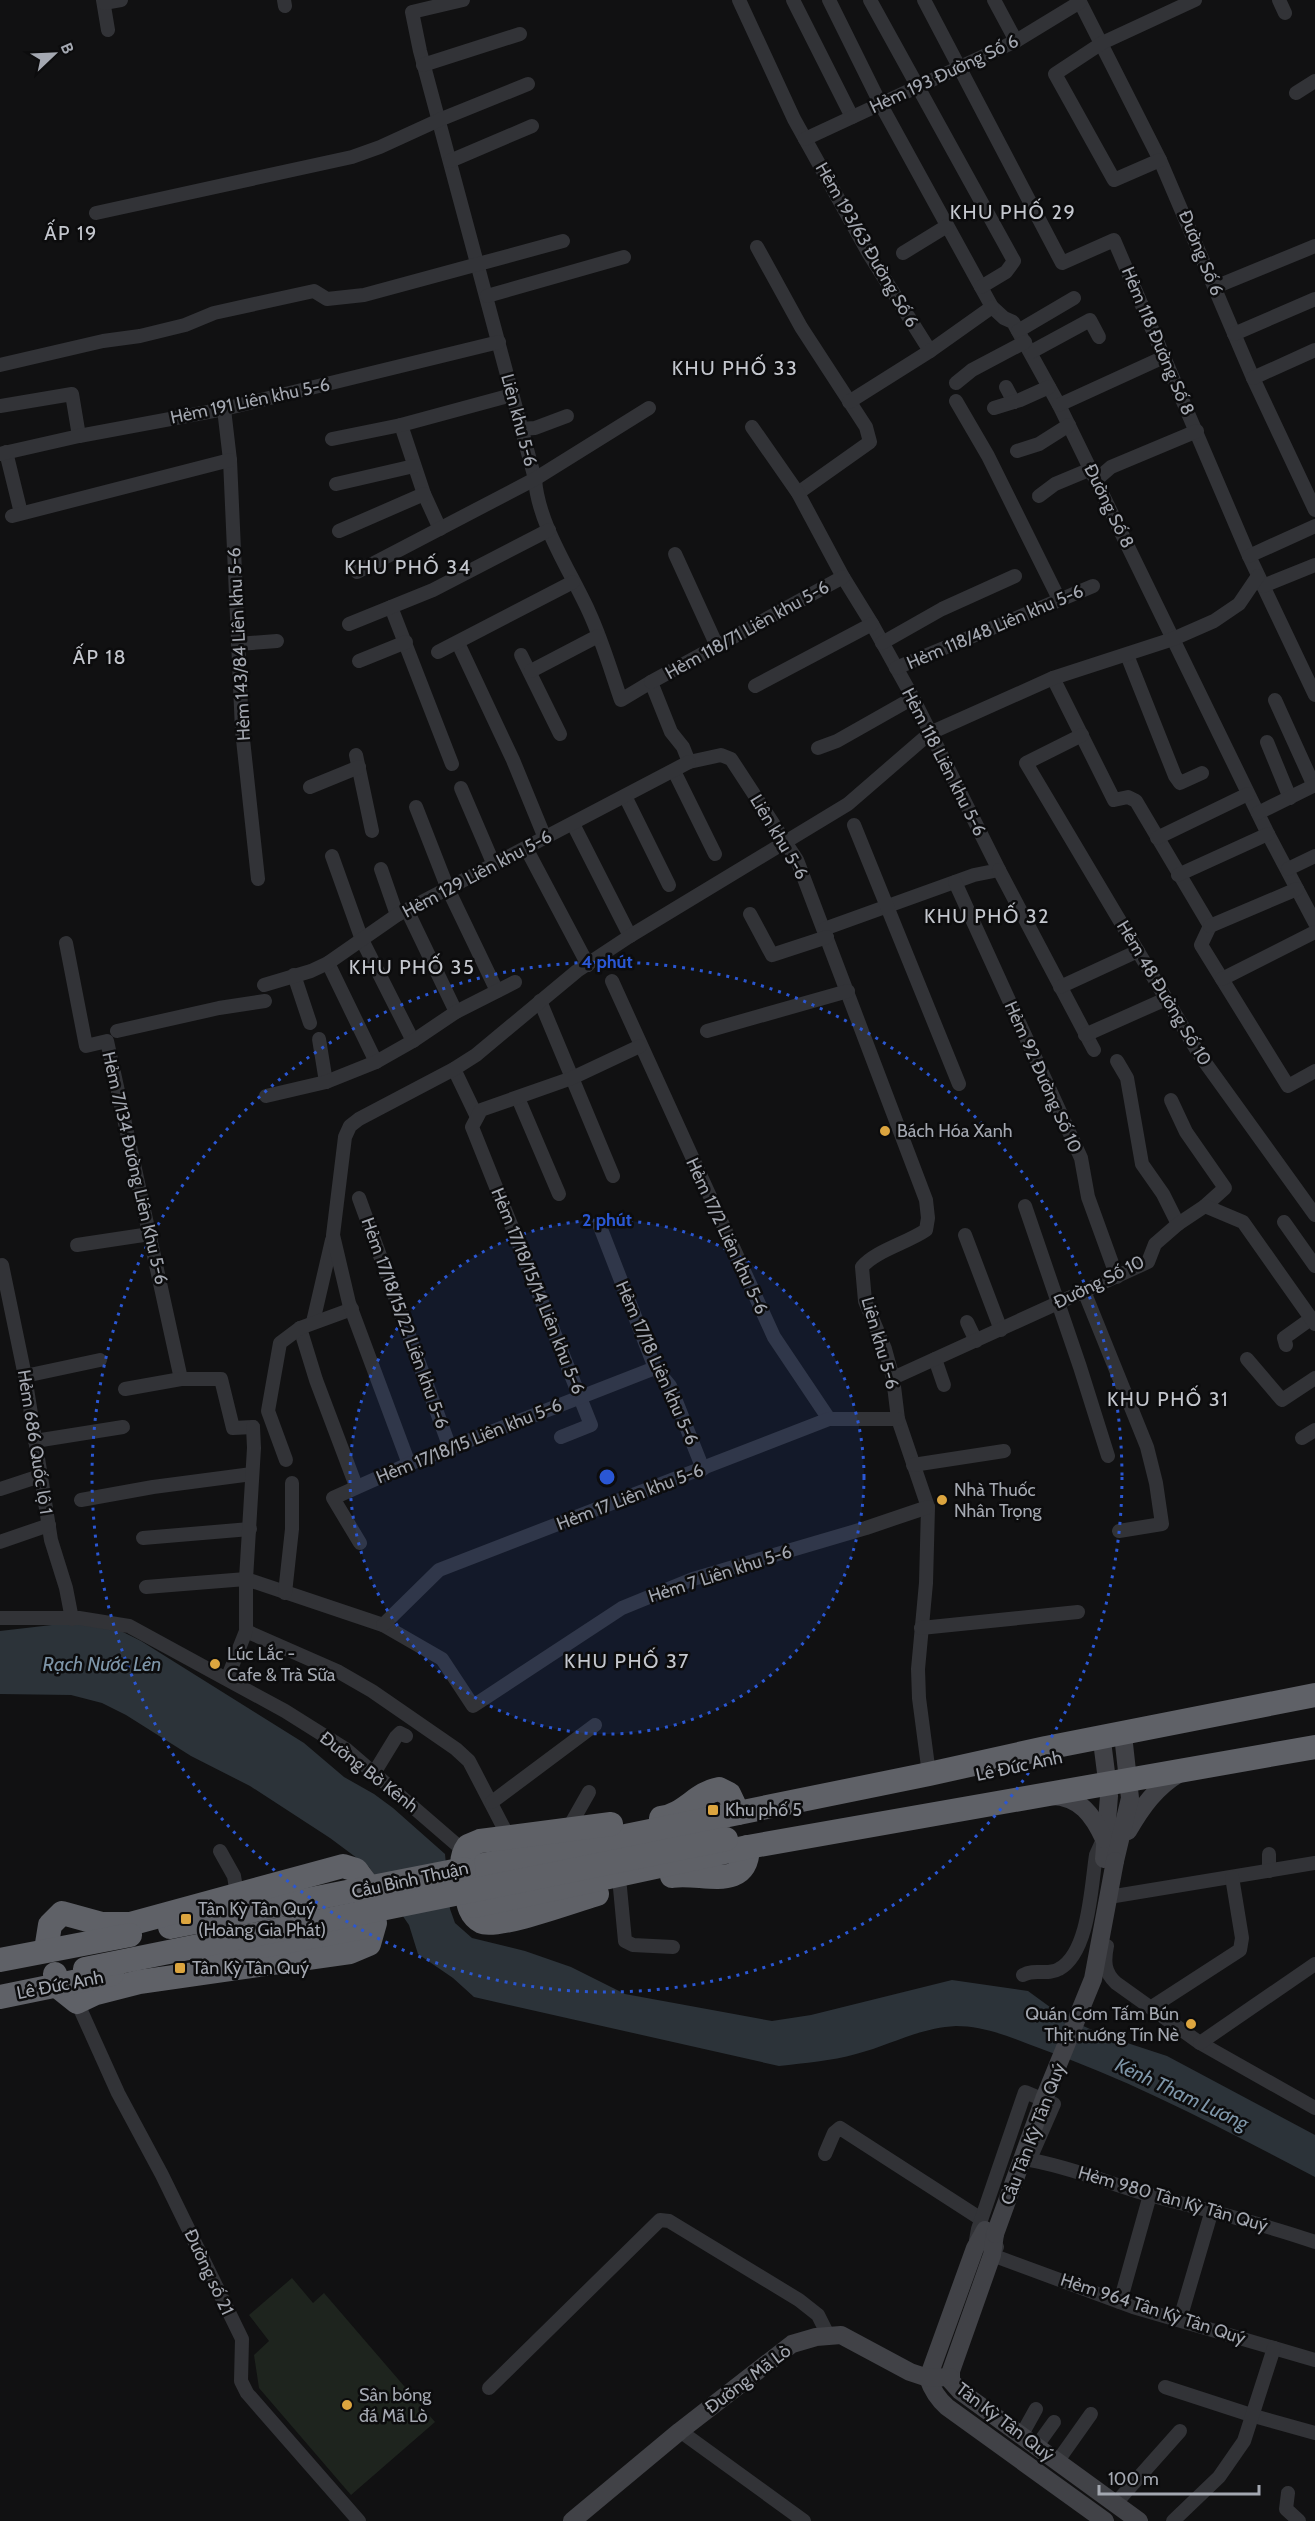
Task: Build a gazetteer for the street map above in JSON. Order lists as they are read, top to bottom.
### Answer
{
  "streets": {
    "highway": ["Lê Đức Anh", "Cầu Bình Thuận"],
    "main road": ["Cầu Tân Kỳ Tân Quý", "Đường Mã Lò", "Tân Kỳ Tân Quý"],
    "street": [
      "Hẻm 193 Đường Số 6",
      "Hẻm 193/63 Đường Số 6",
      "Đường Số 6",
      "Hẻm 118 Đường Số 8",
      "Hẻm 191 Liên khu 5-6",
      "Liên khu 5-6",
      "Đường Số 8",
      "Hẻm 118/48 Liên khu 5-6",
      "Hẻm 118/71 Liên khu 5-6",
      "Hẻm 143/84 Liên khu 5-6",
      "Hẻm 118 Liên khu 5-6",
      "Hẻm 129 Liên khu 5-6",
      "Hẻm 48 Đường Số 10",
      "Hẻm 92 Đường Số 10",
      "Hẻm 7/134 Đường Liên Khu 5-6",
      "Hẻm 17/2 Liên khu 5-6",
      "Đường Số 10",
      "Hẻm 17/18/15/14 Liên khu 5-6",
      "Hẻm 17/18/15/22 Liên khu 5-6",
      "Hẻm 17/18 Liên khu 5-6",
      "Hẻm 17/18/15 Liên khu 5-6",
      "Hẻm 686 Quốc lộ 1",
      "Hẻm 17 Liên khu 5-6",
      "Hẻm 7 Liên khu 5-6",
      "Đường Bờ Kênh",
      "Hẻm 980 Tân Kỳ Tân Quý",
      "Đường số 21",
      "Hẻm 964 Tân Kỳ Tân Quý"
    ]
  },
  "crossings": [
    ["Hẻm 193 Đường Số 6", "Hẻm 193/63 Đường Số 6"],
    ["Hẻm 193 Đường Số 6", "Đường Số 6"],
    ["Hẻm 193 Đường Số 6", "Hẻm 118 Đường Số 8"],
    ["Hẻm 193 Đường Số 6", "Đường Số 8"],
    ["Hẻm 191 Liên khu 5-6", "Liên khu 5-6"],
    ["Hẻm 191 Liên khu 5-6", "Hẻm 143/84 Liên khu 5-6"],
    ["Liên khu 5-6", "Hẻm 118/71 Liên khu 5-6"],
    ["Liên khu 5-6", "Hẻm 129 Liên khu 5-6"],
    ["Liên khu 5-6", "Đường Số 10"],
    ["Liên khu 5-6", "Hẻm 17 Liên khu 5-6"],
    ["Liên khu 5-6", "Hẻm 7 Liên khu 5-6"],
    ["Liên khu 5-6", "Lê Đức Anh"],
    ["Hẻm 118/48 Liên khu 5-6", "Hẻm 118 Liên khu 5-6"],
    ["Hẻm 118/71 Liên khu 5-6", "Hẻm 118 Liên khu 5-6"],
    ["Hẻm 92 Đường Số 10", "Đường Số 10"],
    ["Hẻm 17/2 Liên khu 5-6", "Hẻm 17 Liên khu 5-6"],
    ["Hẻm 17/18/15/14 Liên khu 5-6", "Hẻm 17/18/15 Liên khu 5-6"],
    ["Hẻm 17/18/15/22 Liên khu 5-6", "Hẻm 17/18/15 Liên khu 5-6"],
    ["Hẻm 17/18 Liên khu 5-6", "Hẻm 17/18/15 Liên khu 5-6"],
    ["Hẻm 17/18 Liên khu 5-6", "Hẻm 17 Liên khu 5-6"],
    ["Hẻm 686 Quốc lộ 1", "Đường Bờ Kênh"],
    ["Hẻm 17 Liên khu 5-6", "Hẻm 7 Liên khu 5-6"],
    ["Lê Đức Anh", "Cầu Bình Thuận"],
    ["Cầu Tân Kỳ Tân Quý", "Tân Kỳ Tân Quý"],
    ["Hẻm 980 Tân Kỳ Tân Quý", "Tân Kỳ Tân Quý"],
    ["Hẻm 964 Tân Kỳ Tân Quý", "Tân Kỳ Tân Quý"],
    ["Đường Mã Lò", "Tân Kỳ Tân Quý"]
  ],
  "districts": [
    "KHU PHỐ 29",
    "ẤP 19",
    "KHU PHỐ 33",
    "KHU PHỐ 34",
    "ẤP 18",
    "KHU PHỐ 32",
    "KHU PHỐ 35",
    "KHU PHỐ 31",
    "KHU PHỐ 37"
  ],
  "water": ["Rạch Nước Lên", "Kênh Tham Lương"],
  "places": {
    "other": [
      "Bách Hóa Xanh",
      "Nhà Thuốc Nhân Trọng",
      "Lúc Lắc - Cafe & Trà Sữa",
      "Quán Cơm Tấm Bún Thịt nướng Tín Nè",
      "Sân bóng đá Mã Lò"
    ],
    "transit": ["Khu phố 5", "Tân Kỳ Tân Quý (Hoàng Gia Phát)", "Tân Kỳ Tân Quý"]
  },
  "scale_bar": "100 m",
  "north": "top right",
  "rings": ["4 phút", "2 phút"]
}
